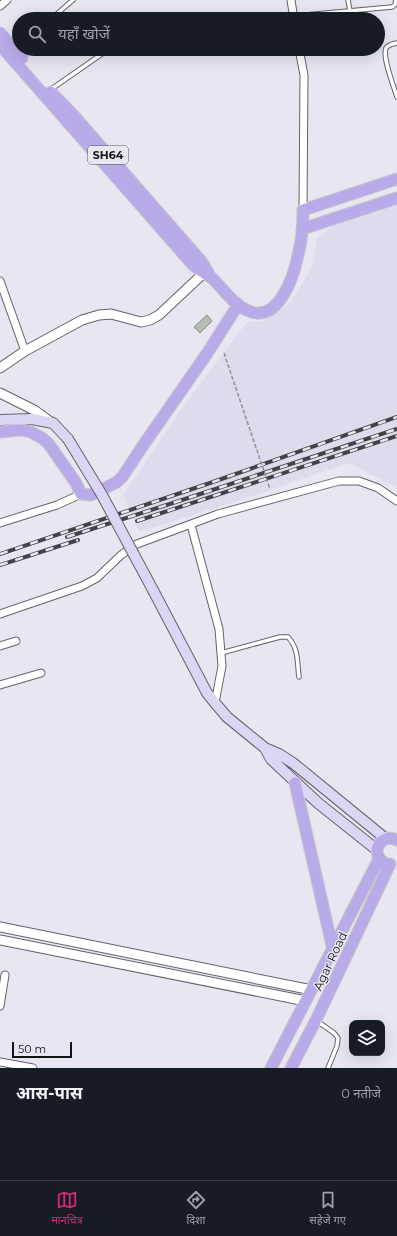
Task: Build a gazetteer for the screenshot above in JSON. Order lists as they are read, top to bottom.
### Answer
{
  "streets": {
    "main road": ["SH64", "Agar Road"]
  },
  "scale_bar": "50 m",
  "page": {
    "search": "यहाँ खोजें",
    "scale": "50 m",
    "heading": ["आस-पास", "0 नतीजे"],
    "nav": ["मानचित्र", "दिशा", "सहेजे गए"]
  }
}
